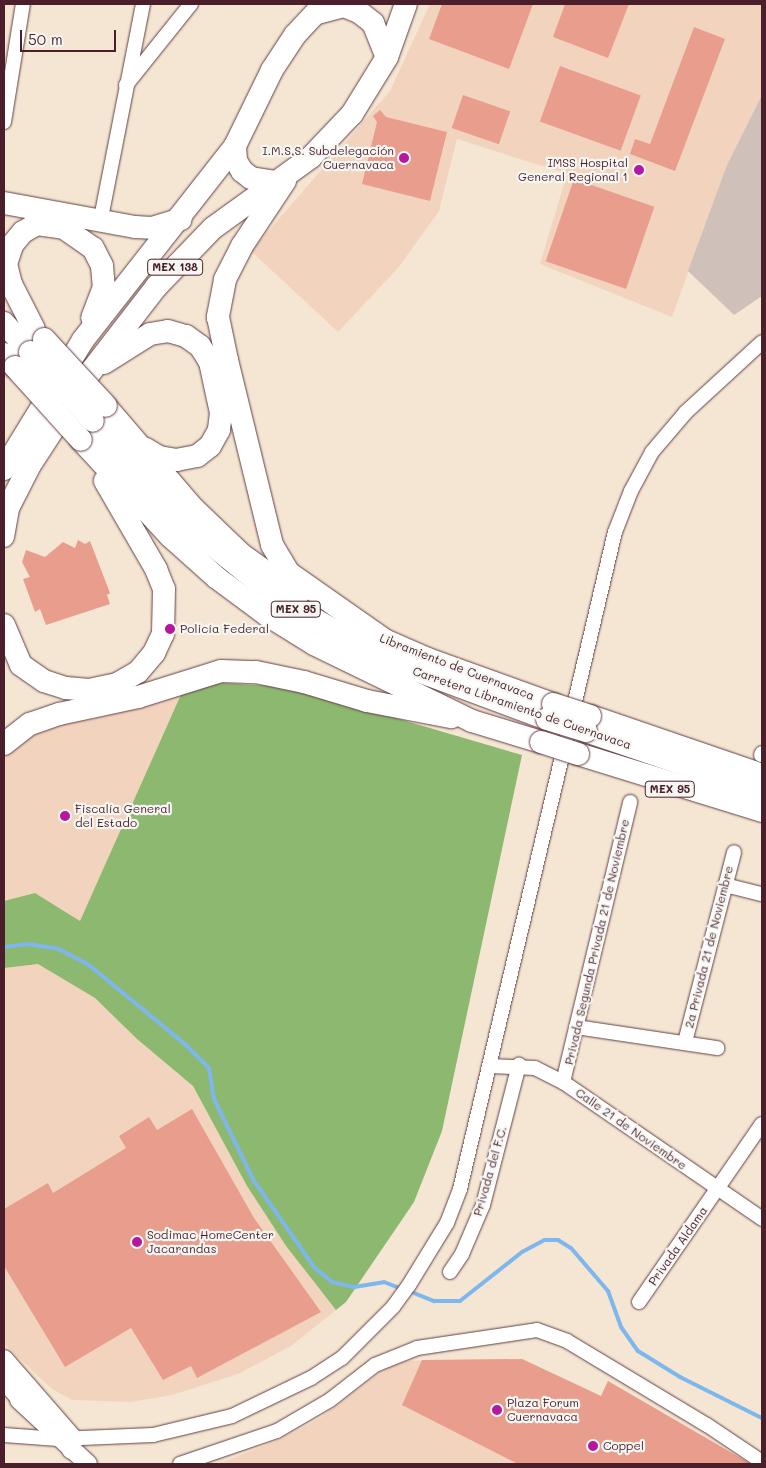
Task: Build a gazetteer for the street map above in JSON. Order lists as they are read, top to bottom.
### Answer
{
  "streets": {
    "main road": [
      "MEX 138",
      "MEX 95",
      "Libramiento de Cuernavaca",
      "Carretera Libramiento de Cuernavaca"
    ],
    "street": [
      "Privada Segunda Privada 21 de Noviembre",
      "2a Privada 21 de Noviembre",
      "Calle 21 de Noviembre",
      "Privada del F.C.",
      "Privada Aldama"
    ]
  },
  "crossings": [
    ["MEX 95", "Carretera Libramiento de Cuernavaca"],
    ["Libramiento de Cuernavaca", "Carretera Libramiento de Cuernavaca"],
    ["Privada Segunda Privada 21 de Noviembre", "2a Privada 21 de Noviembre"],
    ["Privada Segunda Privada 21 de Noviembre", "Calle 21 de Noviembre"],
    ["Calle 21 de Noviembre", "Privada del F.C."],
    ["Calle 21 de Noviembre", "Privada Aldama"]
  ],
  "places": [
    "I.M.S.S. Subdelegación Cuernavaca",
    "IMSS Hospital General Regional 1",
    "Policía Federal",
    "Fiscalía General del Estado",
    "Sodimac HomeCenter Jacarandas",
    "Plaza Forum Cuernavaca",
    "Coppel"
  ],
  "scale_bar": "50 m"
}
